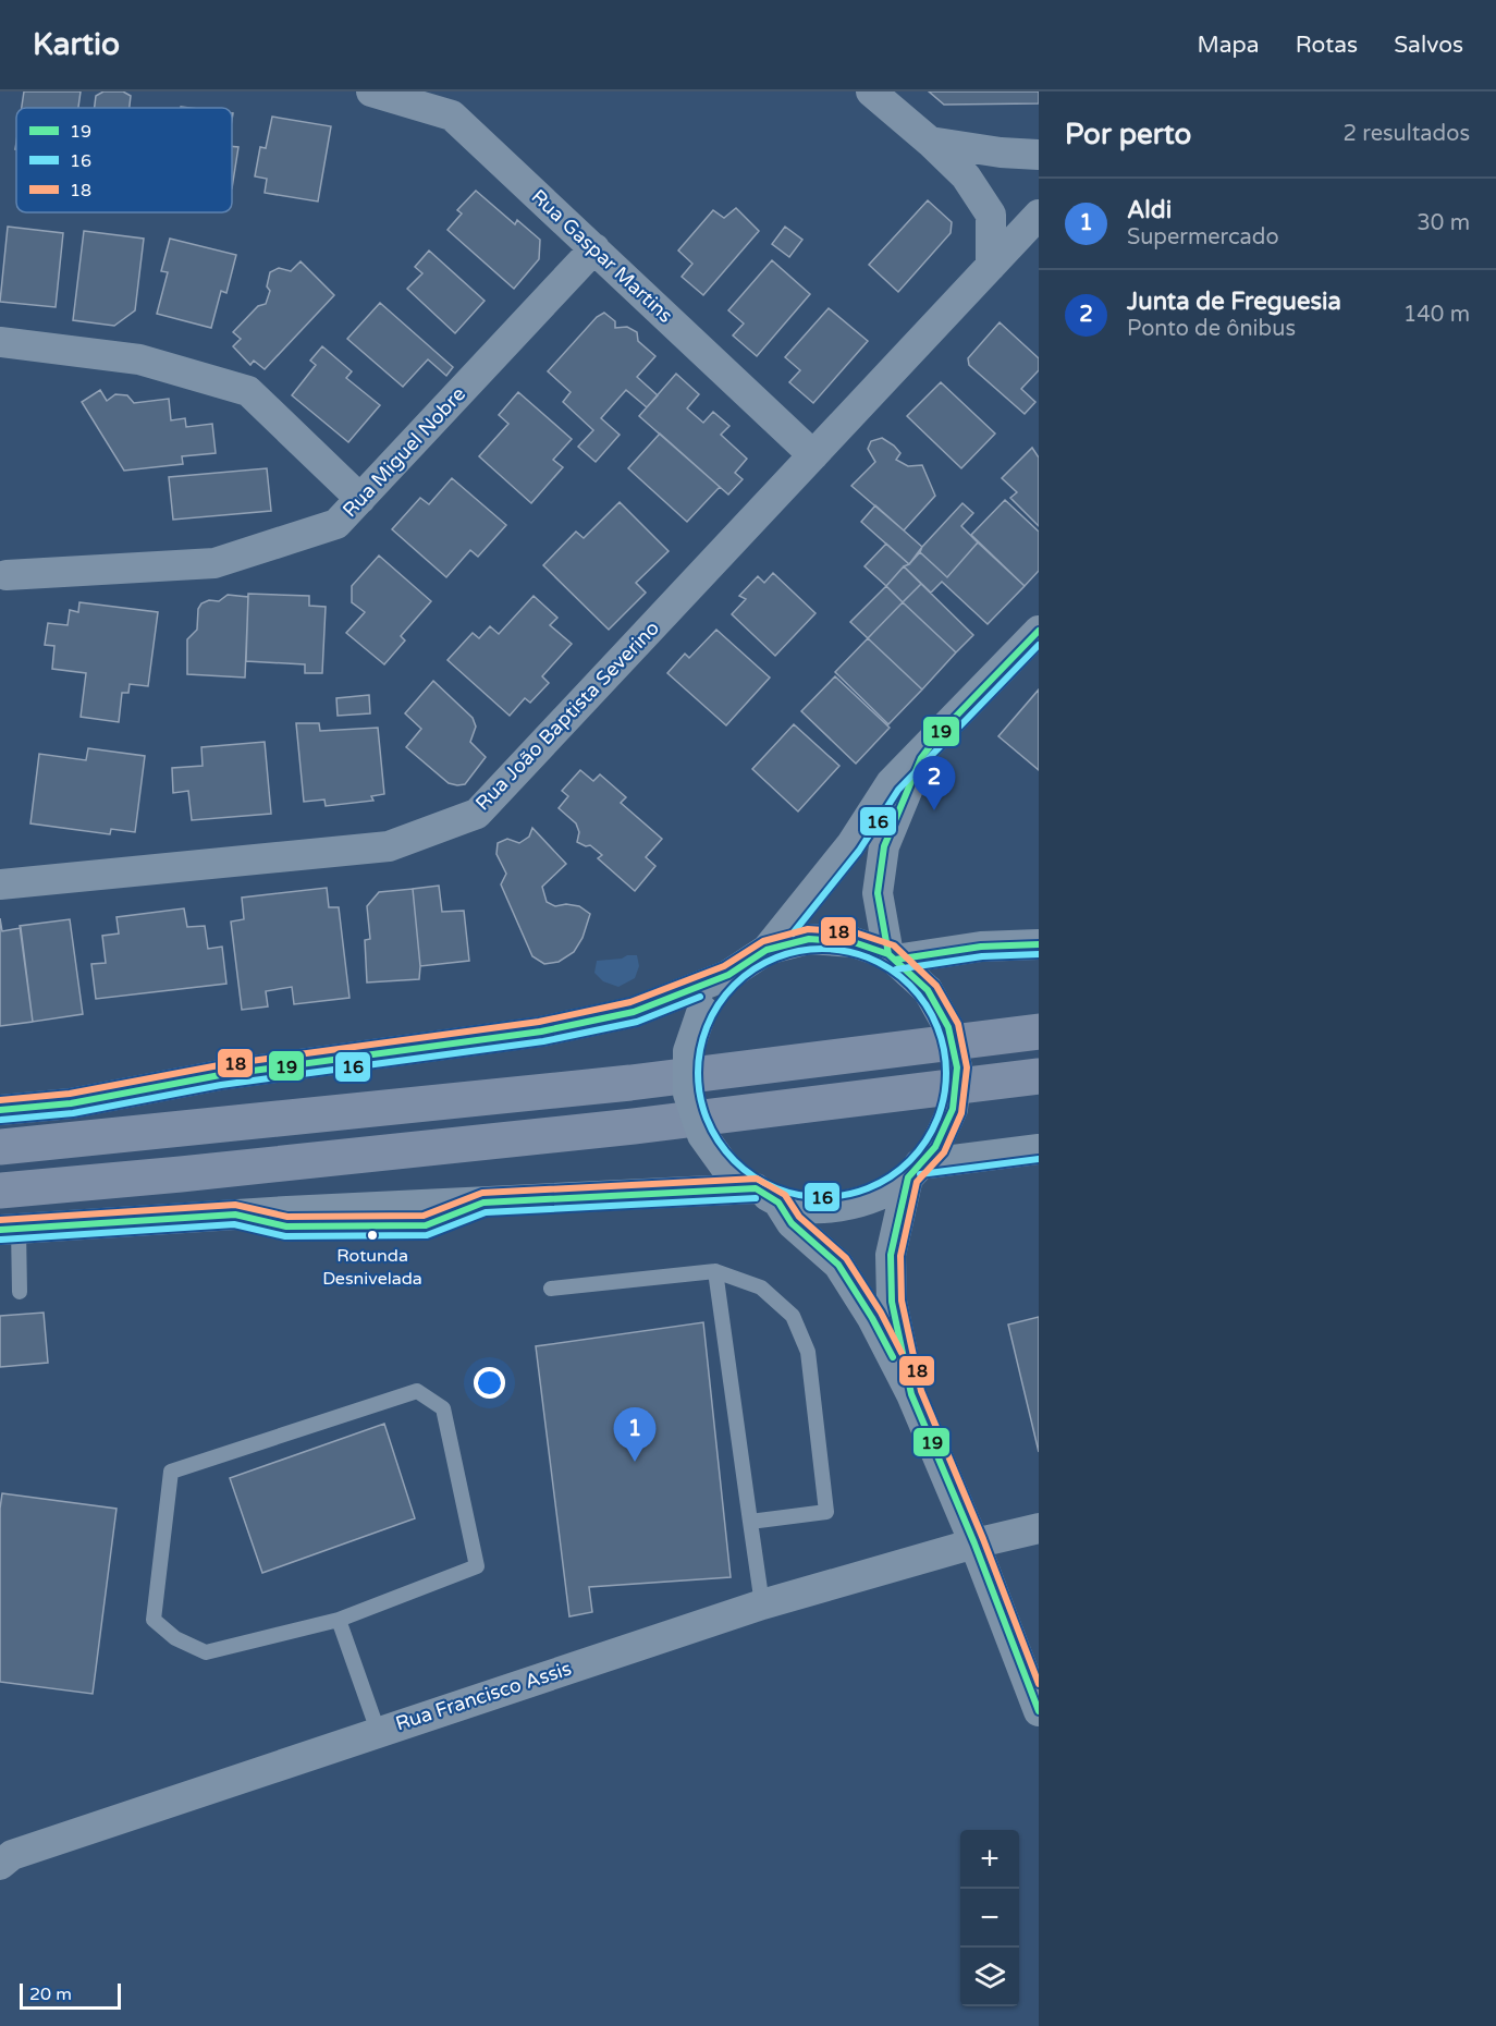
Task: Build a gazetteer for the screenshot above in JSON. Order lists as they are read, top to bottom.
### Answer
{
  "streets": {
    "street": [
      "Rua Gaspar Martins",
      "Rua Miguel Nobre",
      "Rua João Baptista Severino",
      "Rua Francisco Assis"
    ]
  },
  "crossings": [
    ["Rua Gaspar Martins", "Rua Miguel Nobre"],
    ["Rua Gaspar Martins", "Rua João Baptista Severino"]
  ],
  "places": ["Rotunda Desnivelada"],
  "lines": ["transit line 19", "transit line 16", "transit line 18"],
  "legend": ["19", "16", "18"],
  "scale_bar": "20 m",
  "page": {
    "header": "Kartio",
    "nav": ["Mapa", "Rotas", "Salvos"],
    "heading": ["Por perto", "2 resultados"],
    "list": [
      {
        "mark": "1",
        "name": "Aldi",
        "note": "Supermercado",
        "value": "30 m"
      },
      {
        "mark": "2",
        "name": "Junta de Freguesia",
        "note": "Ponto de ônibus",
        "value": "140 m"
      }
    ],
    "pins": ["2", "1"],
    "map_buttons": ["+", "−"],
    "scale": "20 m"
  }
}
